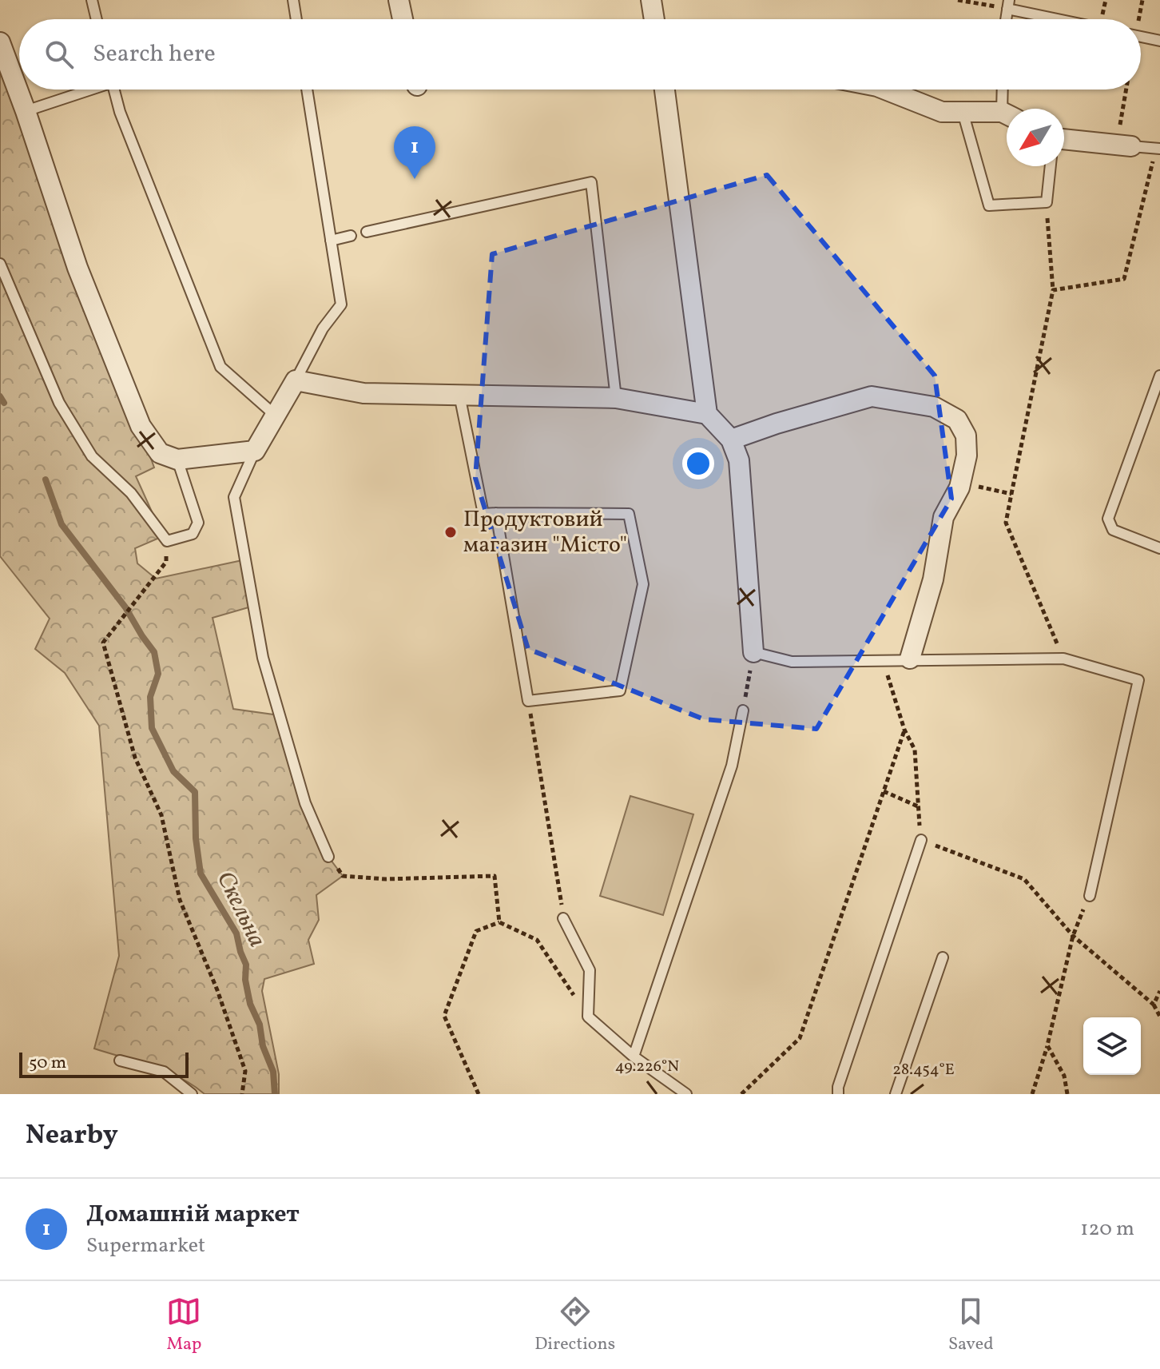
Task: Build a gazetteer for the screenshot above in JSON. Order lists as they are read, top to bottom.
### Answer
{
  "water": ["Скельна"],
  "places": ["Продуктовий магазин \"Місто\""],
  "scale_bar": "50 m",
  "north": "bottom left",
  "page": {
    "search": "Search here",
    "pins": "1",
    "scale": "50 m",
    "heading": "Nearby",
    "list": [
      {
        "mark": "1",
        "name": "Домашній маркет",
        "note": "Supermarket",
        "value": "120 m"
      }
    ],
    "nav": ["Map", "Directions", "Saved"]
  },
  "coordinates": ["49.226°N", "28.454°E"]
}
